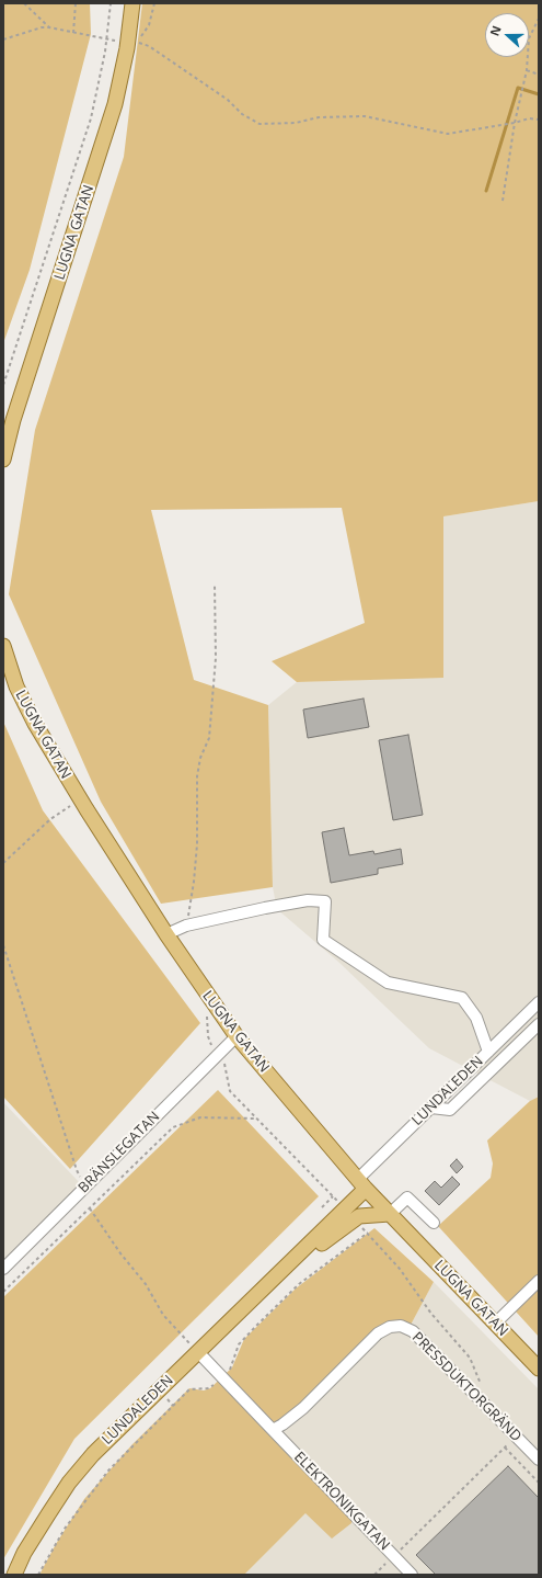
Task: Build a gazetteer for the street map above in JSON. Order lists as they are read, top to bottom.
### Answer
{
  "streets": {
    "main road": ["LUGNA GATAN", "LUNDALEDEN"],
    "street": ["BRÄNSLEGATAN", "PRESSDUKTORGRÄND", "ELEKTRONIKGATAN"]
  },
  "crossings": [
    ["LUGNA GATAN", "LUNDALEDEN"],
    ["LUGNA GATAN", "BRÄNSLEGATAN"],
    ["PRESSDUKTORGRÄND", "ELEKTRONIKGATAN"]
  ],
  "north": "left"
}
